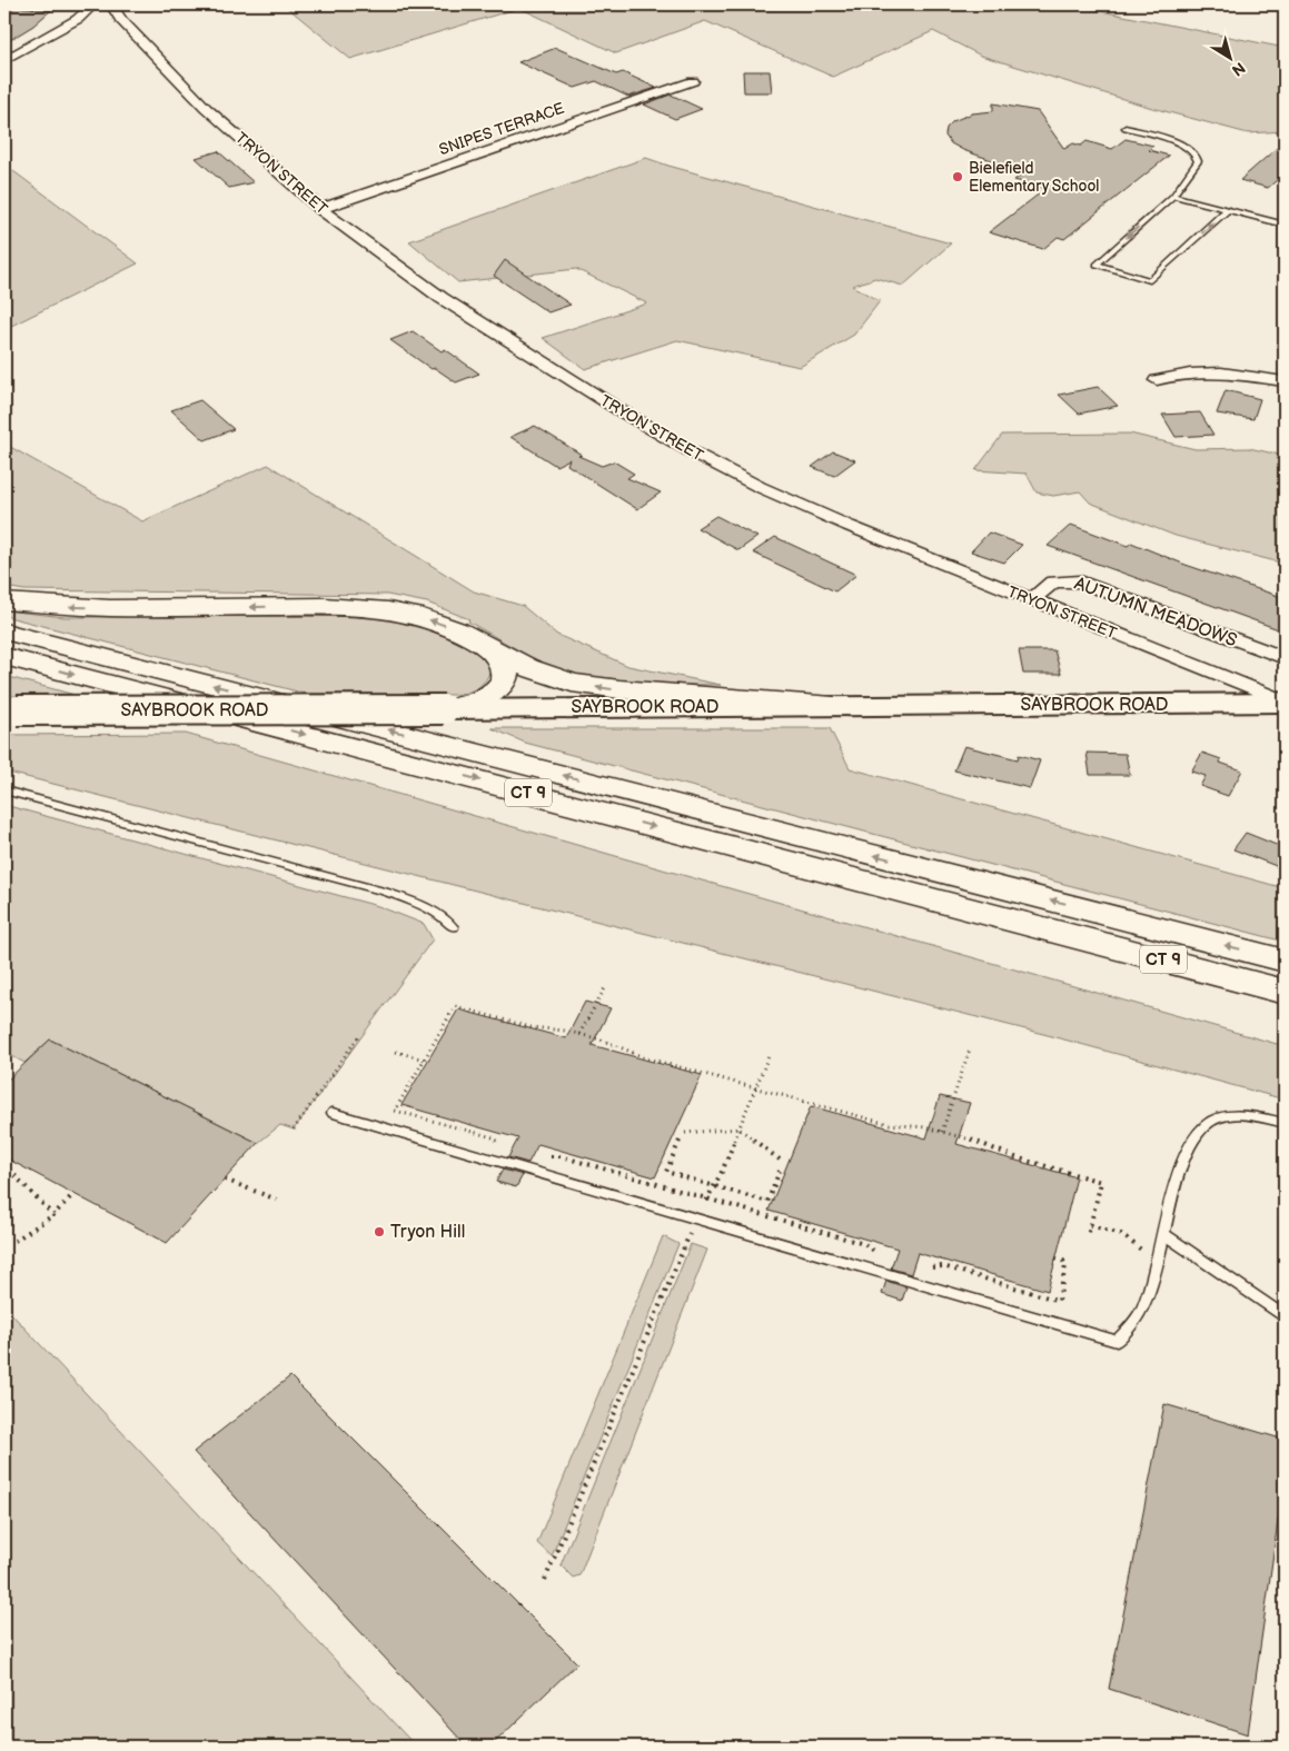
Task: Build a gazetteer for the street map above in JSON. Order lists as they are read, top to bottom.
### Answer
{
  "streets": {
    "highway": ["CT 9"],
    "main road": ["SAYBROOK ROAD"],
    "street": ["SNIPES TERRACE", "TRYON STREET", "AUTUMN MEADOWS"]
  },
  "crossings": [
    ["SNIPES TERRACE", "TRYON STREET"],
    ["TRYON STREET", "AUTUMN MEADOWS"],
    ["TRYON STREET", "SAYBROOK ROAD"]
  ],
  "places": ["Bielefield Elementary School", "Tryon Hill"],
  "north": "bottom right"
}
